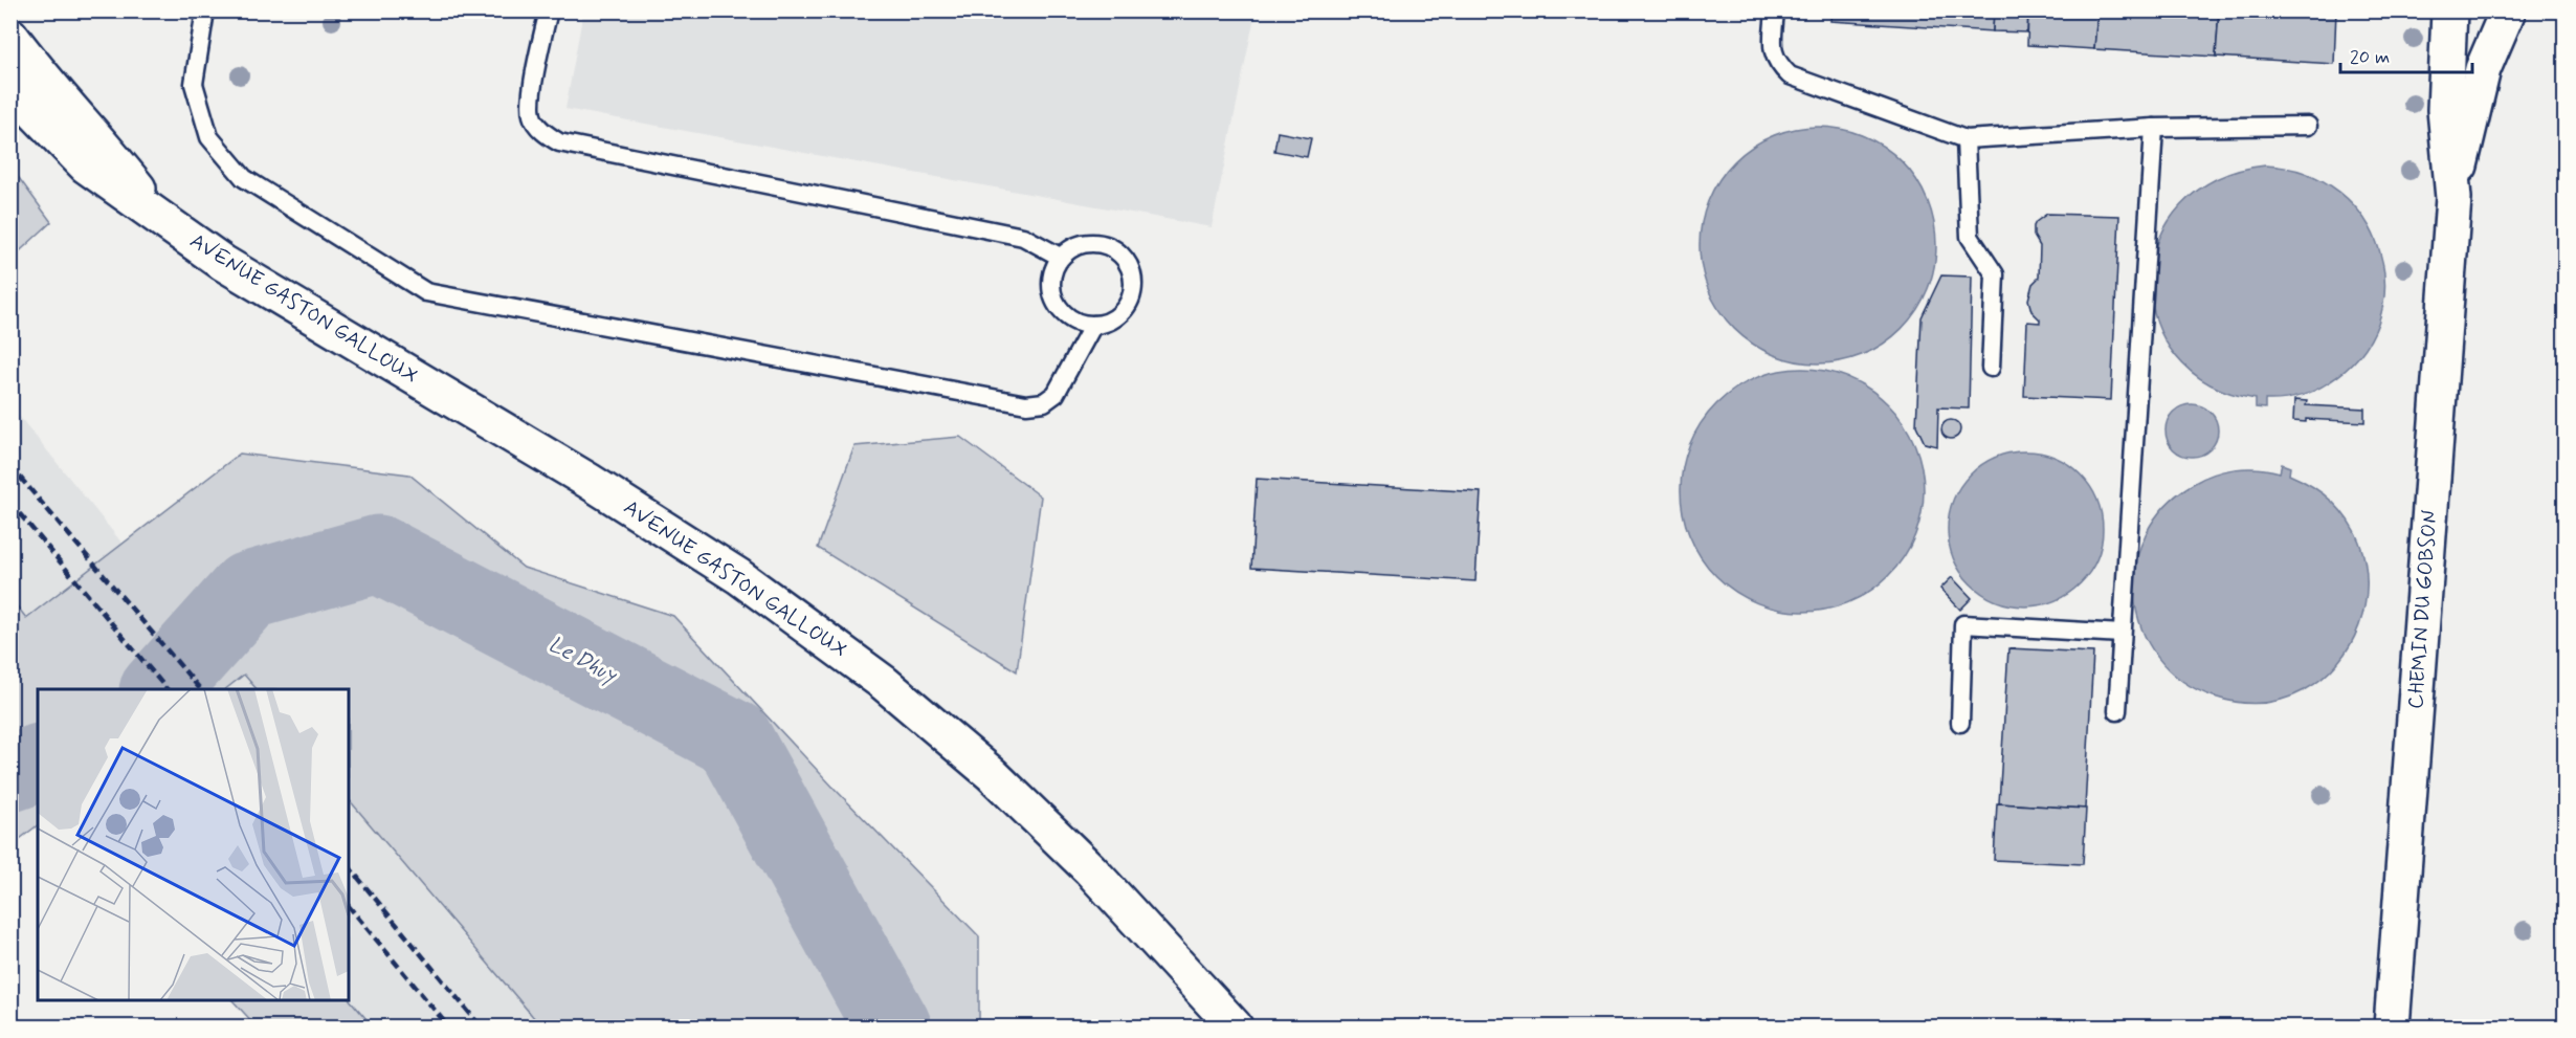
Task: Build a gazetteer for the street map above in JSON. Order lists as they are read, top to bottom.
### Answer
{
  "streets": {
    "main road": ["AVENUE GASTON GALLOUX", "CHEMIN DU GOBSON"]
  },
  "water": ["Le Dhuy"],
  "scale_bar": "20 m"
}
